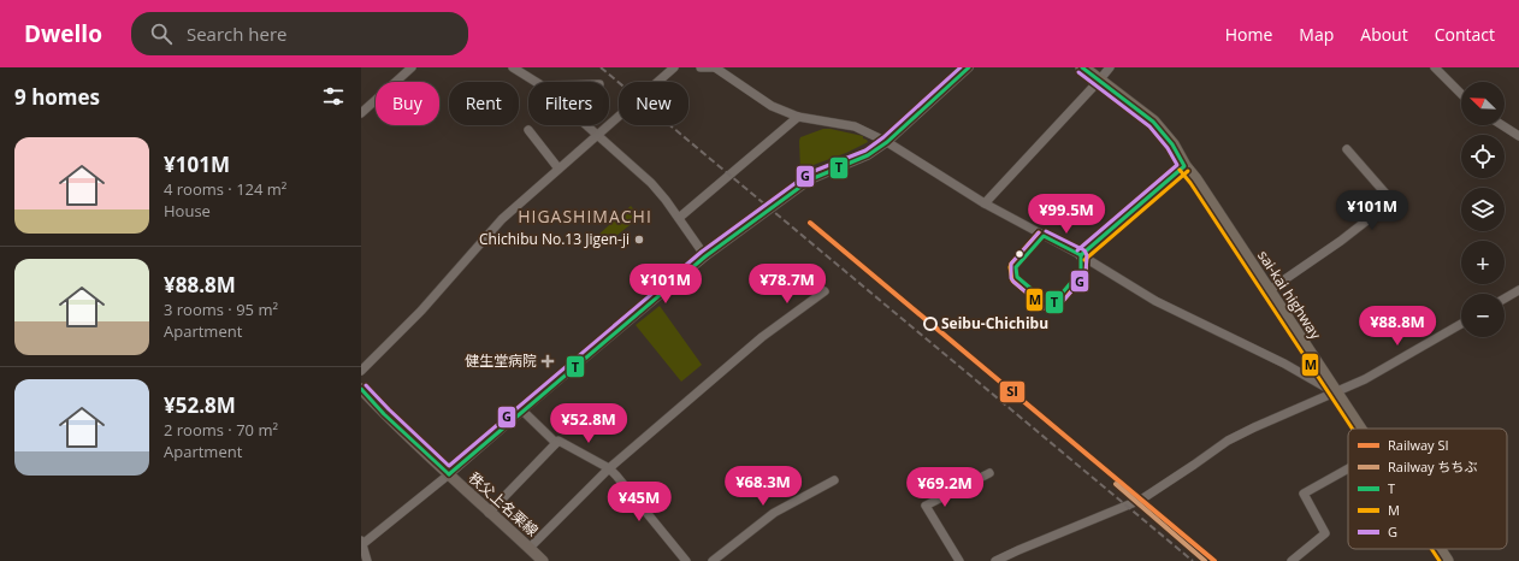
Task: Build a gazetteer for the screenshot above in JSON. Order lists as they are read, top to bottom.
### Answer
{
  "streets": {
    "highway": ["sai-kai highway"],
    "main road": ["秩父上名栗線"]
  },
  "districts": ["HIGASHIMACHI"],
  "places": {
    "other": ["Chichibu No.13 Jigen-ji", "Seibu-Chichibu"],
    "health": ["健生堂病院"]
  },
  "lines": [
    "transit line T",
    "transit line G",
    "transit line M",
    "rail line SI",
    "rail line ちちぶ"
  ],
  "legend": [
    "Railway SI",
    "Railway ちちぶ",
    "T",
    "M",
    "G"
  ],
  "north": "top left",
  "page": {
    "header": "Dwello",
    "search": "Search here",
    "nav": [
      "Home",
      "Map",
      "About",
      "Contact"
    ],
    "heading": "9 homes",
    "map_buttons": ["+", "−"],
    "chip": [
      "Buy",
      "Rent",
      "Filters",
      "New"
    ],
    "list": [
      {
        "name": "¥101M",
        "note": "4 rooms · 124 m² · House"
      },
      {
        "name": "¥88.8M",
        "note": "3 rooms · 95 m² · Apartment"
      },
      {
        "name": "¥52.8M",
        "note": "2 rooms · 70 m² · Apartment"
      }
    ],
    "price": [
      "¥101M",
      "¥99.5M",
      "¥101M",
      "¥78.7M",
      "¥88.8M",
      "¥52.8M",
      "¥68.3M",
      "¥69.2M",
      "¥45M"
    ]
  }
}
